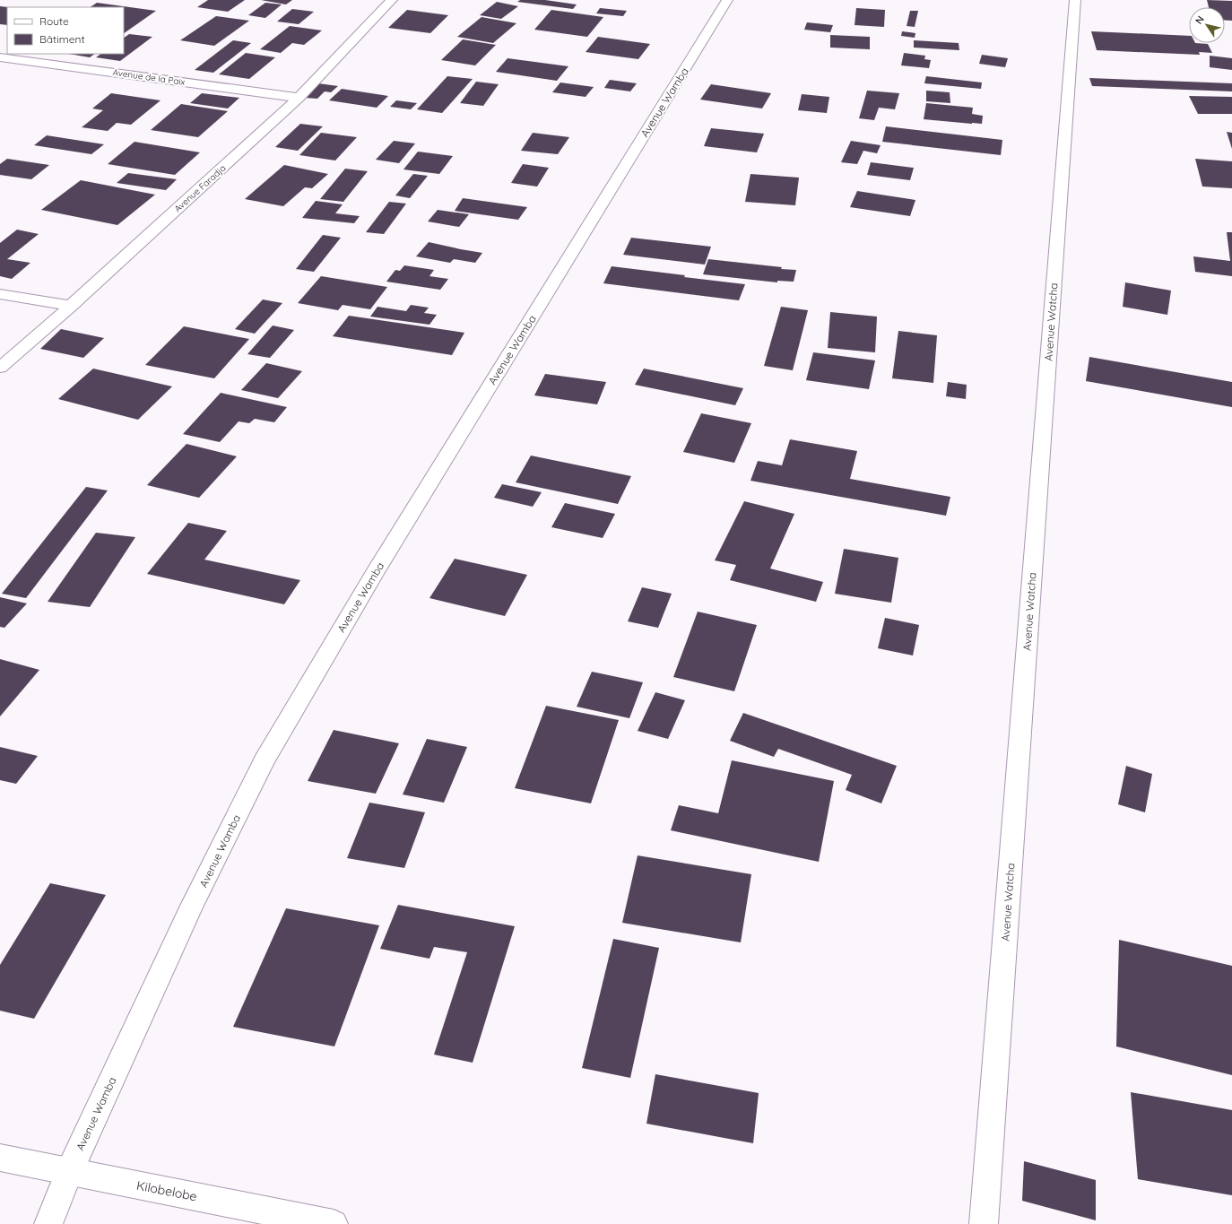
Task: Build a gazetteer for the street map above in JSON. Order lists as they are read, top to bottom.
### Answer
{
  "streets": {
    "street": [
      "Avenue de la Paix",
      "Avenue Wamba",
      "Avenue Faradja",
      "Avenue Watcha",
      "Kilobelobe"
    ]
  },
  "crossings": [
    ["Avenue de la Paix", "Avenue Faradja"],
    ["Avenue Wamba", "Kilobelobe"]
  ],
  "legend": ["Route", "Bâtiment"],
  "north": "top left"
}
